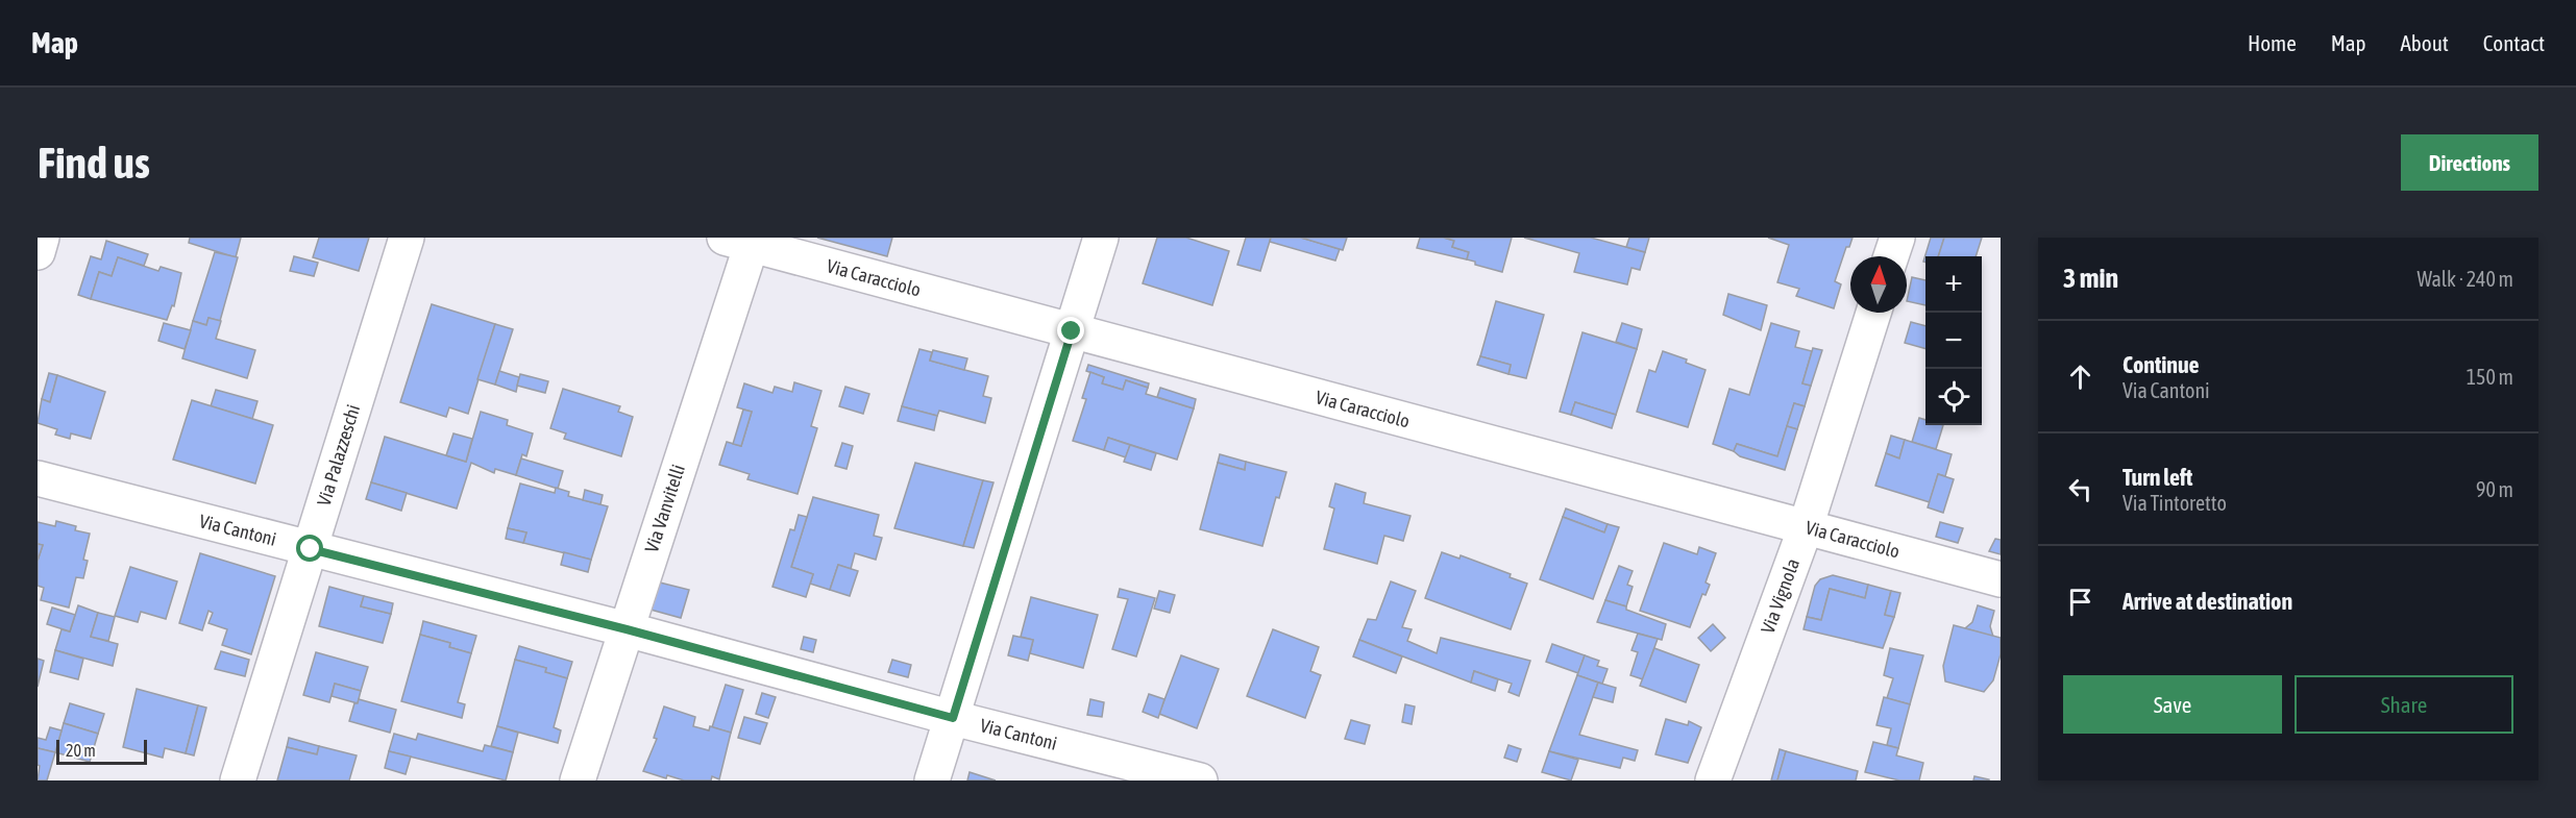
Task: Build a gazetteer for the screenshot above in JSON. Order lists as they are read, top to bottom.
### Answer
{
  "streets": {
    "street": [
      "Via Caracciolo",
      "Via Palazzeschi",
      "Via Vanvitelli",
      "Via Cantoni",
      "Via Vignola"
    ]
  },
  "crossings": [
    ["Via Caracciolo", "Via Vanvitelli"],
    ["Via Caracciolo", "Via Vignola"],
    ["Via Palazzeschi", "Via Cantoni"],
    ["Via Vanvitelli", "Via Cantoni"]
  ],
  "scale_bar": "20 m",
  "north": "top",
  "page": {
    "header": "Map",
    "nav": [
      "Home",
      "Map",
      "About",
      "Contact"
    ],
    "buttons": [
      "Directions",
      ["Save", "Share"]
    ],
    "title": "Find us",
    "heading": ["3 min", "Walk · 240 m"],
    "map_buttons": ["+", "−"],
    "list": [
      ["Continue", "Via Cantoni", "150 m"],
      ["Turn left", "Via Tintoretto", "90 m"],
      "Arrive at destination"
    ],
    "scale": "20 m"
  }
}
